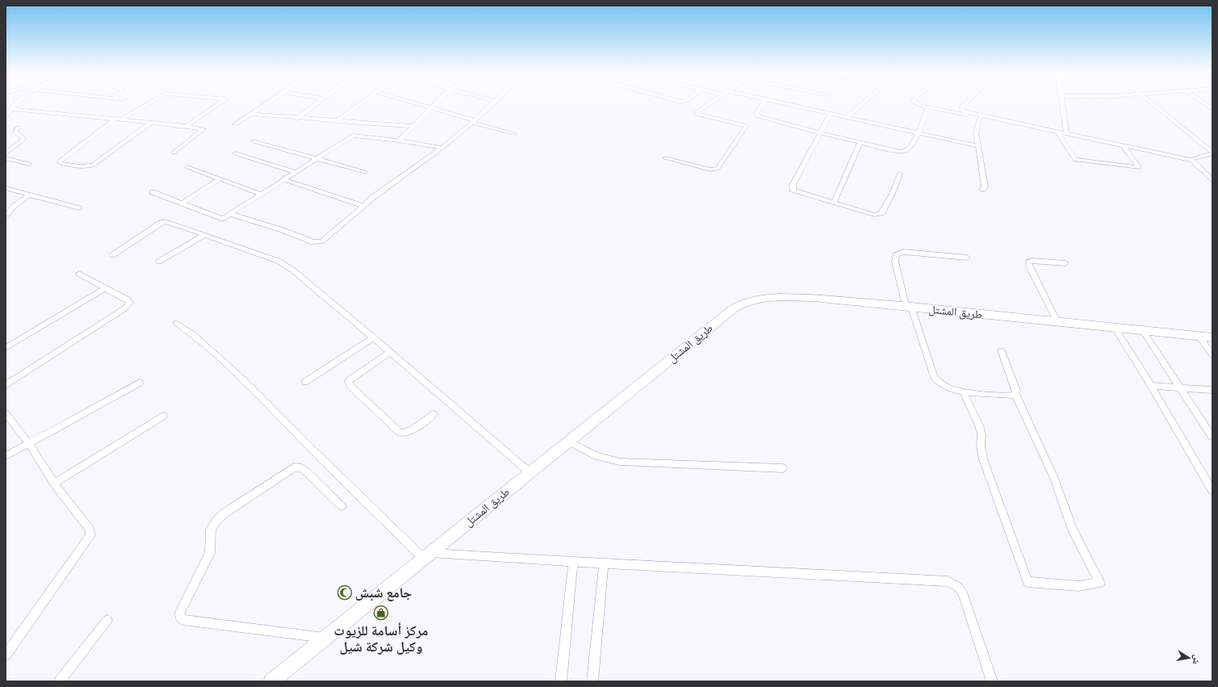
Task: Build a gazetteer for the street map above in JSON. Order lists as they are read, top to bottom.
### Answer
{
  "streets": {
    "main road": ["طريق المشتل"]
  },
  "places": {
    "mosque": ["جامع شبش"],
    "shop": ["مركز أسامة للزيوت وكيل شركة شيل"]
  },
  "north": "right"
}
